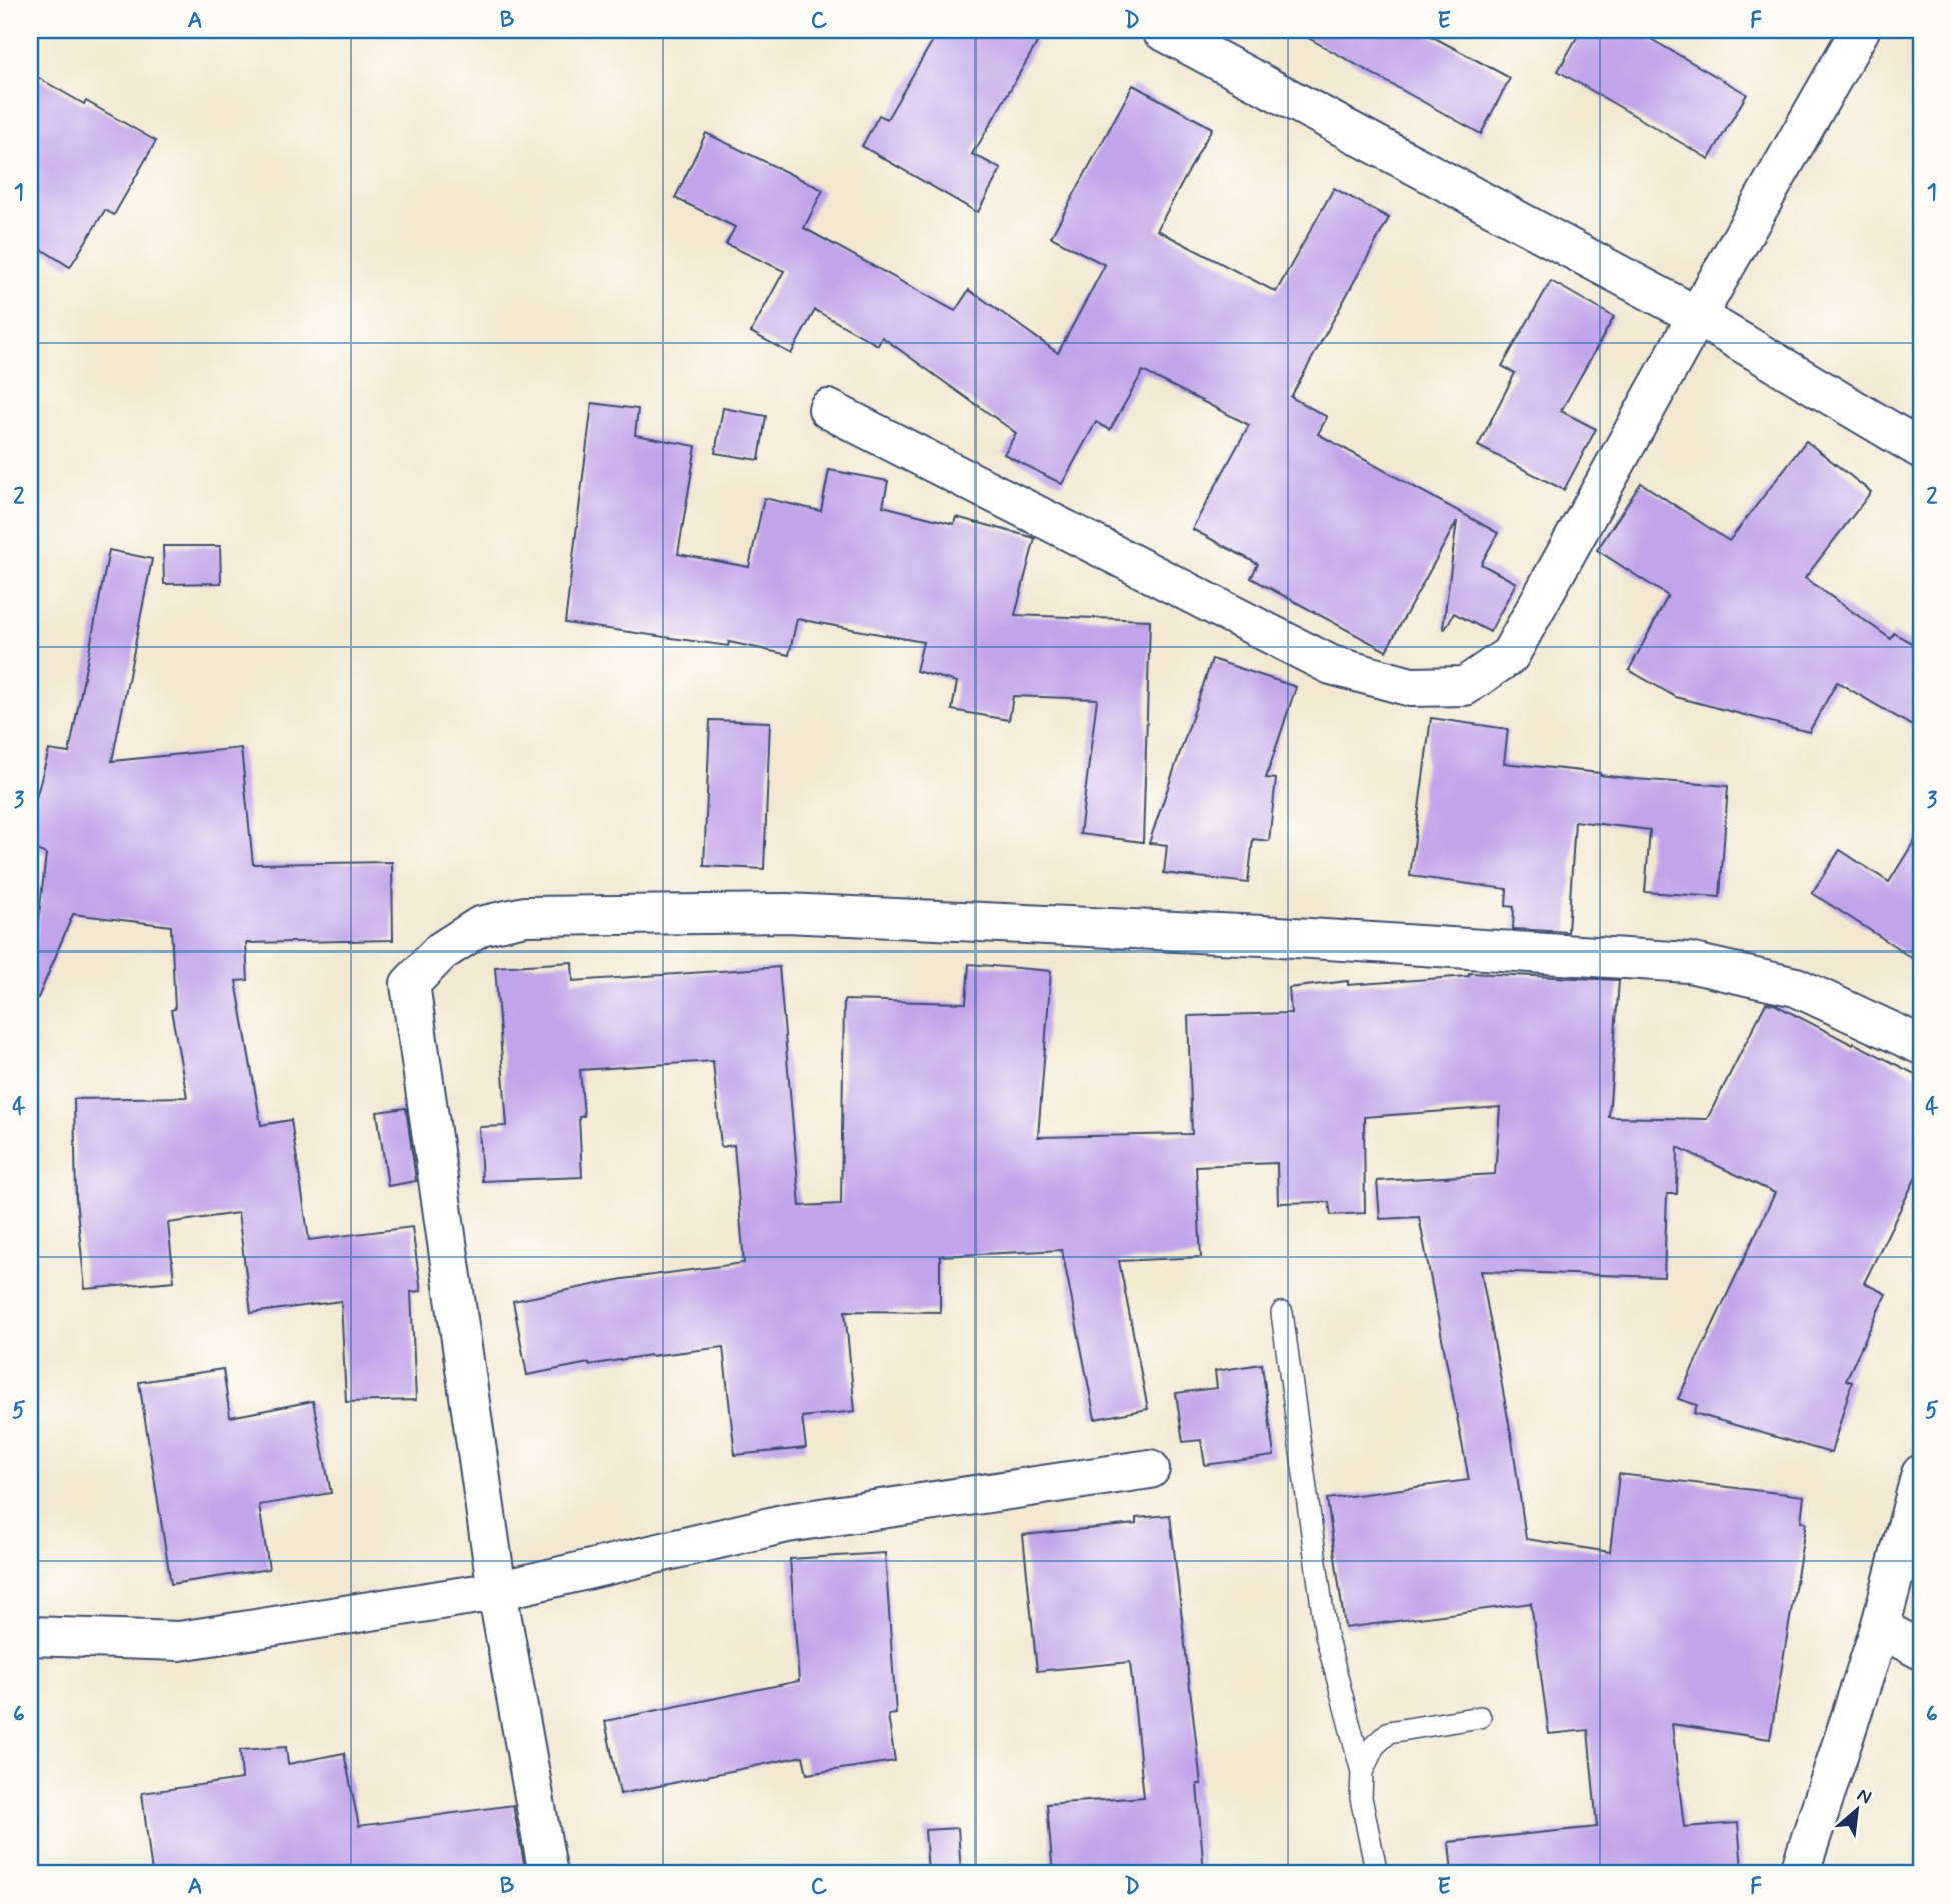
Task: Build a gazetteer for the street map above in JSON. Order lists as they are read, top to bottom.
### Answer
{
  "north": "top right",
  "grid": {
    "columns": [
      "A",
      "B",
      "C",
      "D",
      "E",
      "F"
    ],
    "rows": [
      "1",
      "2",
      "3",
      "4",
      "5",
      "6"
    ]
  }
}
